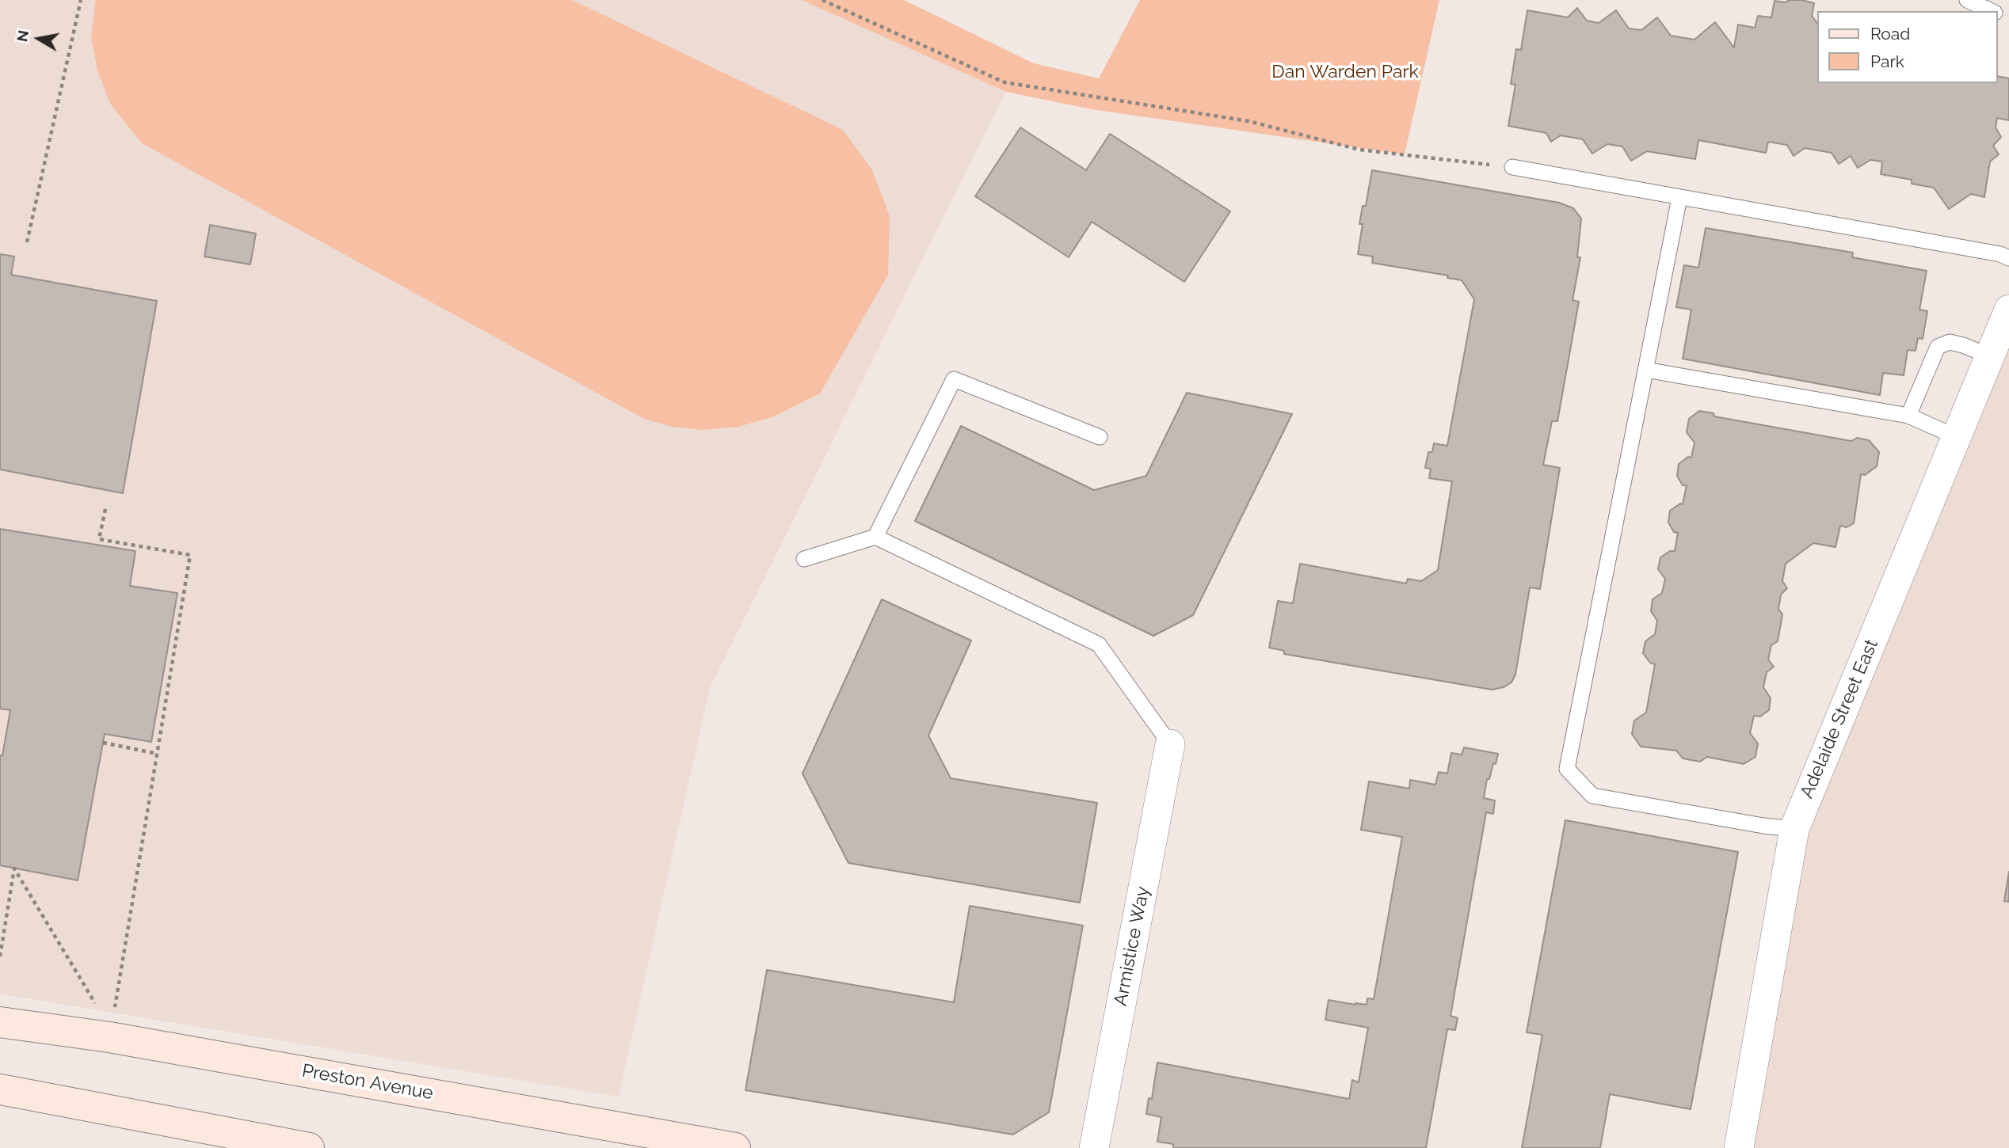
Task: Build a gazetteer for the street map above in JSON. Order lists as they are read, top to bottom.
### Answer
{
  "streets": {
    "main road": ["Preston Avenue"],
    "street": ["Adelaide Street East", "Armistice Way"]
  },
  "parks": ["Dan Warden Park"],
  "legend": ["Road", "Park"],
  "north": "left"
}
